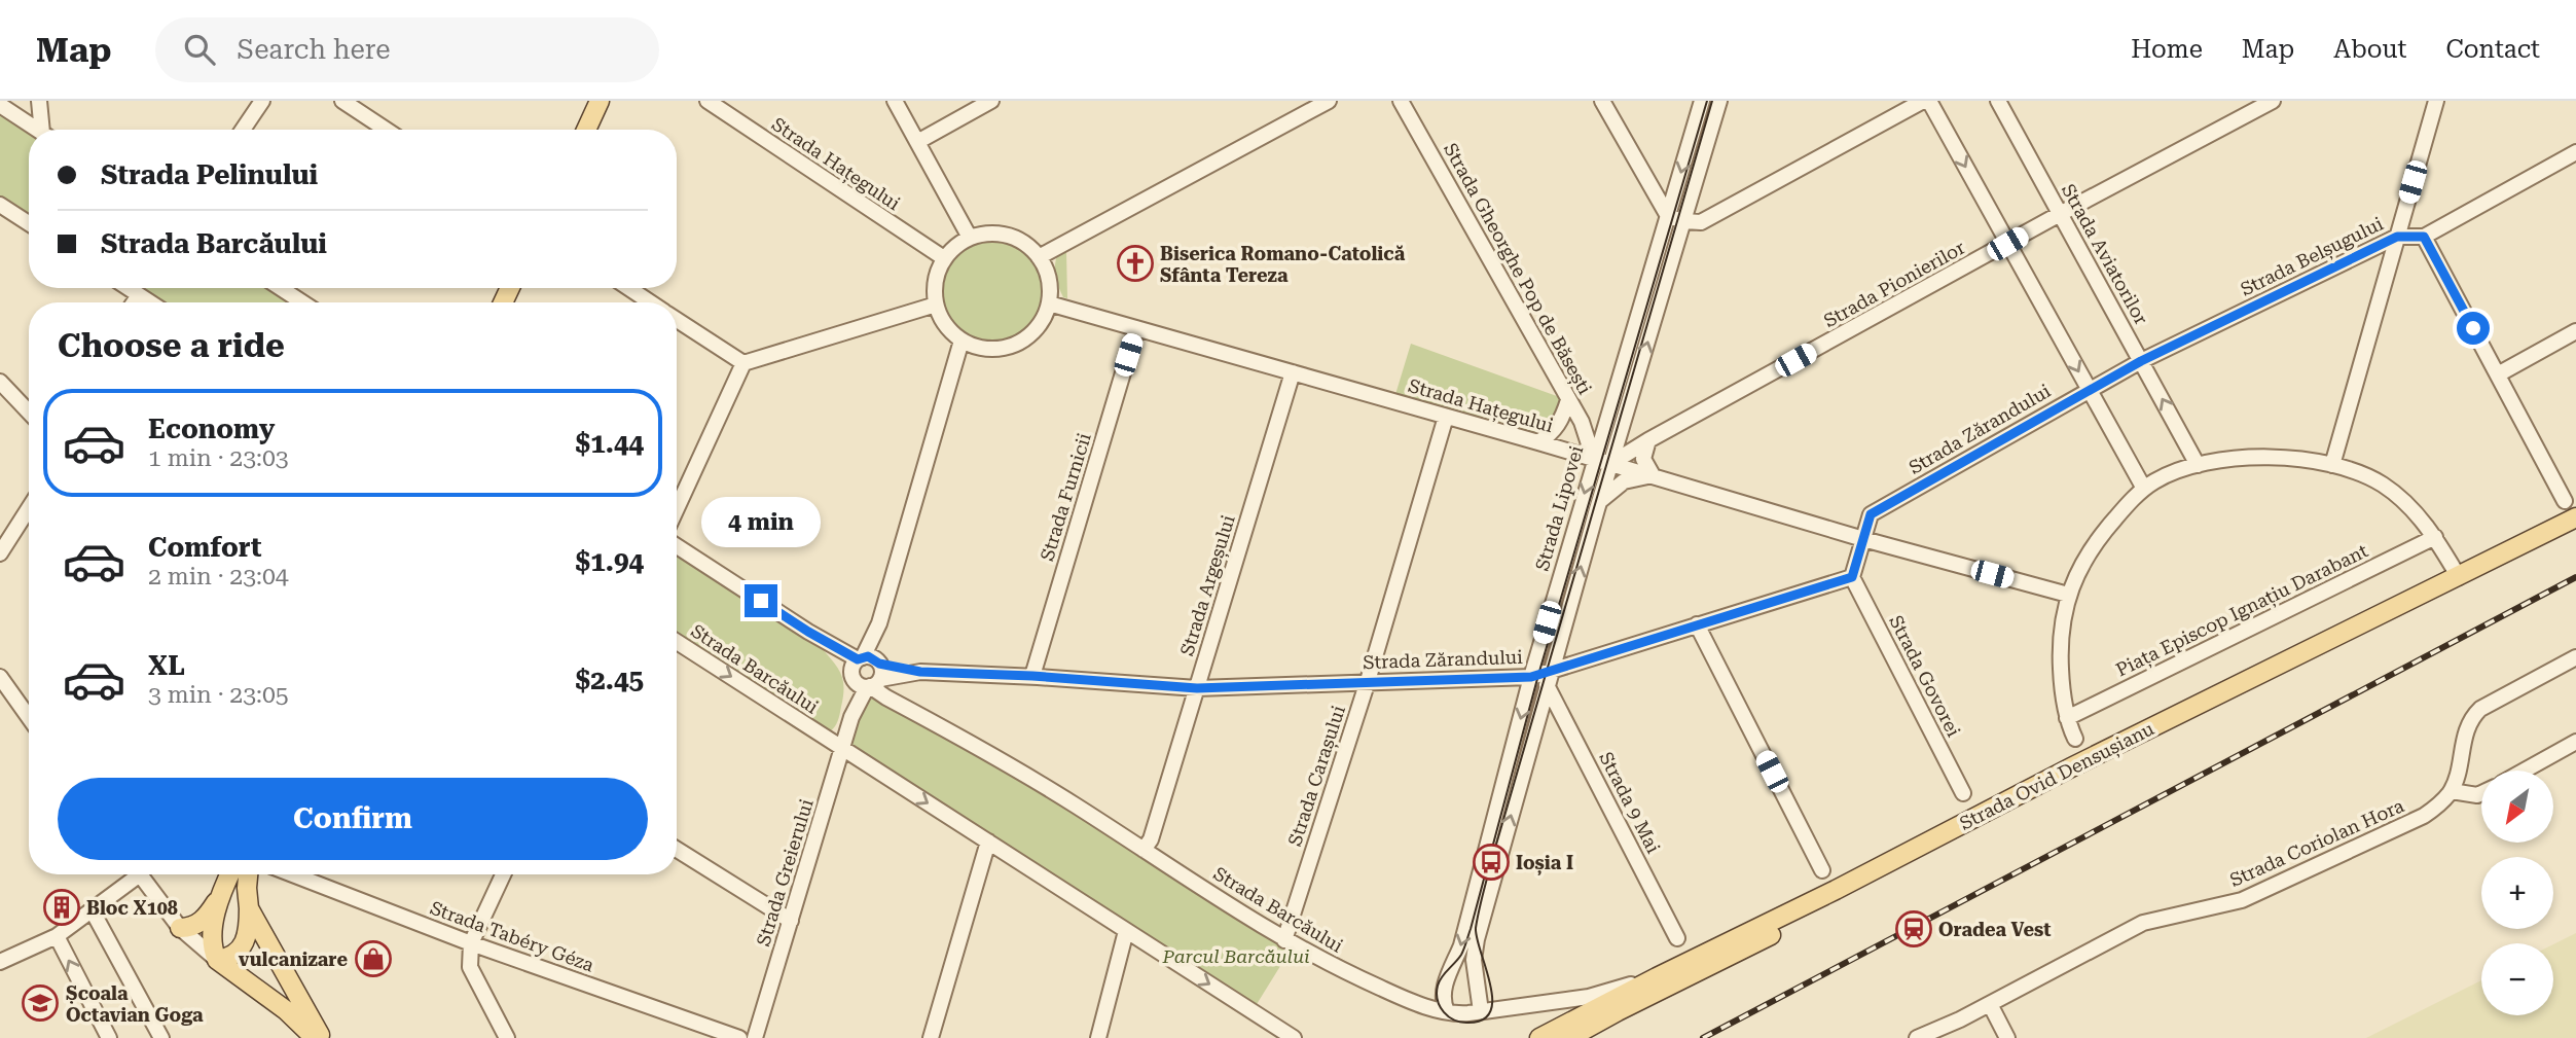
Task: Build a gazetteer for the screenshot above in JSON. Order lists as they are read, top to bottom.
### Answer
{
  "streets": {
    "main road": ["Strada Ovid Densușianu"],
    "street": [
      "Strada Hațegului",
      "Strada Aviatorilor",
      "Strada Belșugului",
      "Strada Gheorghe Pop de Băsești",
      "Strada Pionierilor",
      "Strada Zărandului",
      "Strada Furnicii",
      "Strada Lipovei",
      "Strada Argeșului",
      "Piața Episcop Ignațiu Darabant",
      "Strada Barcăului",
      "Strada Govorei",
      "Strada Carașului",
      "Strada 9 Mai",
      "Strada Coriolan Hora",
      "Strada Greierului",
      "Strada Tabéry Géza"
    ]
  },
  "crossings": [
    ["Strada Hațegului", "Strada Gheorghe Pop de Băsești"],
    ["Strada Hațegului", "Strada Pionierilor"],
    ["Strada Hațegului", "Strada Zărandului"],
    ["Strada Hațegului", "Strada Furnicii"],
    ["Strada Hațegului", "Strada Lipovei"],
    ["Strada Hațegului", "Strada Argeșului"],
    ["Strada Hațegului", "Strada Carașului"],
    ["Strada Hațegului", "Strada Greierului"],
    ["Strada Aviatorilor", "Strada Belșugului"],
    ["Strada Aviatorilor", "Strada Pionierilor"],
    ["Strada Belșugului", "Strada Zărandului"],
    ["Strada Gheorghe Pop de Băsești", "Strada Lipovei"],
    ["Strada Pionierilor", "Strada Lipovei"],
    ["Strada Zărandului", "Strada Furnicii"],
    ["Strada Zărandului", "Strada Lipovei"],
    ["Strada Zărandului", "Strada Argeșului"],
    ["Strada Zărandului", "Strada Barcăului"],
    ["Strada Zărandului", "Strada Govorei"],
    ["Strada Zărandului", "Strada Carașului"],
    ["Strada Zărandului", "Strada Greierului"],
    ["Strada Lipovei", "Strada Barcăului"],
    ["Strada Lipovei", "Strada 9 Mai"],
    ["Strada Argeșului", "Strada Barcăului"],
    ["Strada Barcăului", "Strada Carașului"],
    ["Strada Barcăului", "Strada Ovid Densușianu"],
    ["Strada Barcăului", "Strada Greierului"]
  ],
  "parks": ["Parcul Barcăului"],
  "places": {
    "church": ["Biserica Romano-Catolică Sfânta Tereza"],
    "bus stop": ["Ioșia I"],
    "building": ["Bloc X108"],
    "station": ["Oradea Vest"],
    "shop": ["vulcanizare"],
    "school or university": ["Școala Octavian Goga"]
  },
  "north": "bottom left",
  "page": {
    "header": "Map",
    "search": "Search here",
    "nav": [
      "Home",
      "Map",
      "About",
      "Contact"
    ],
    "banner": ["Strada Pelinului", "Strada Barcăului"],
    "heading": "Choose a ride",
    "list": [
      {
        "name": "Economy",
        "note": "1 min · 23:03",
        "value": "$1.44"
      },
      {
        "name": "Comfort",
        "note": "2 min · 23:04",
        "value": "$1.94"
      },
      {
        "name": "XL",
        "note": "3 min · 23:05",
        "value": "$2.45"
      }
    ],
    "bubble": "4 min",
    "buttons": "Confirm",
    "map_buttons": ["+", "−"]
  }
}
